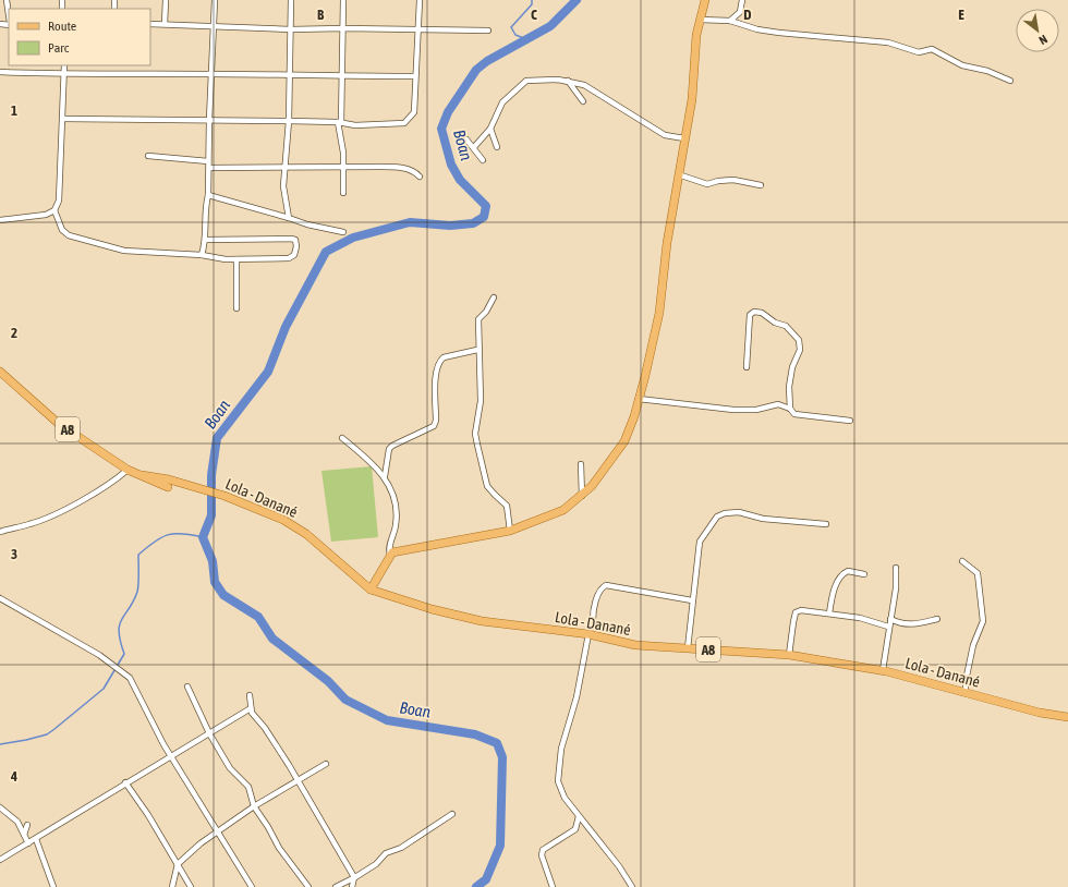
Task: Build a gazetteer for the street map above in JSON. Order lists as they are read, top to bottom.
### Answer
{
  "streets": {
    "main road": ["A8", "Lola - Danané"]
  },
  "water": ["Boan"],
  "legend": ["Route", "Parc"],
  "north": "bottom right",
  "grid": {
    "columns": [
      "B",
      "C",
      "D",
      "E"
    ],
    "rows": [
      "1",
      "2",
      "3",
      "4"
    ]
  }
}
